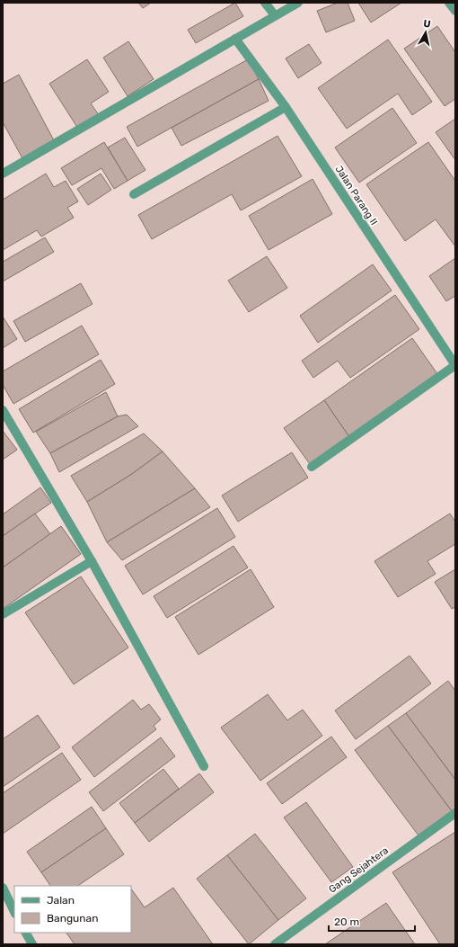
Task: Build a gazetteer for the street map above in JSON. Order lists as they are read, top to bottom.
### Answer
{
  "streets": {
    "street": ["Jalan Parang II", "Gang Sejahtera"]
  },
  "legend": ["Jalan", "Bangunan"],
  "scale_bar": "20 m",
  "north": "top"
}
